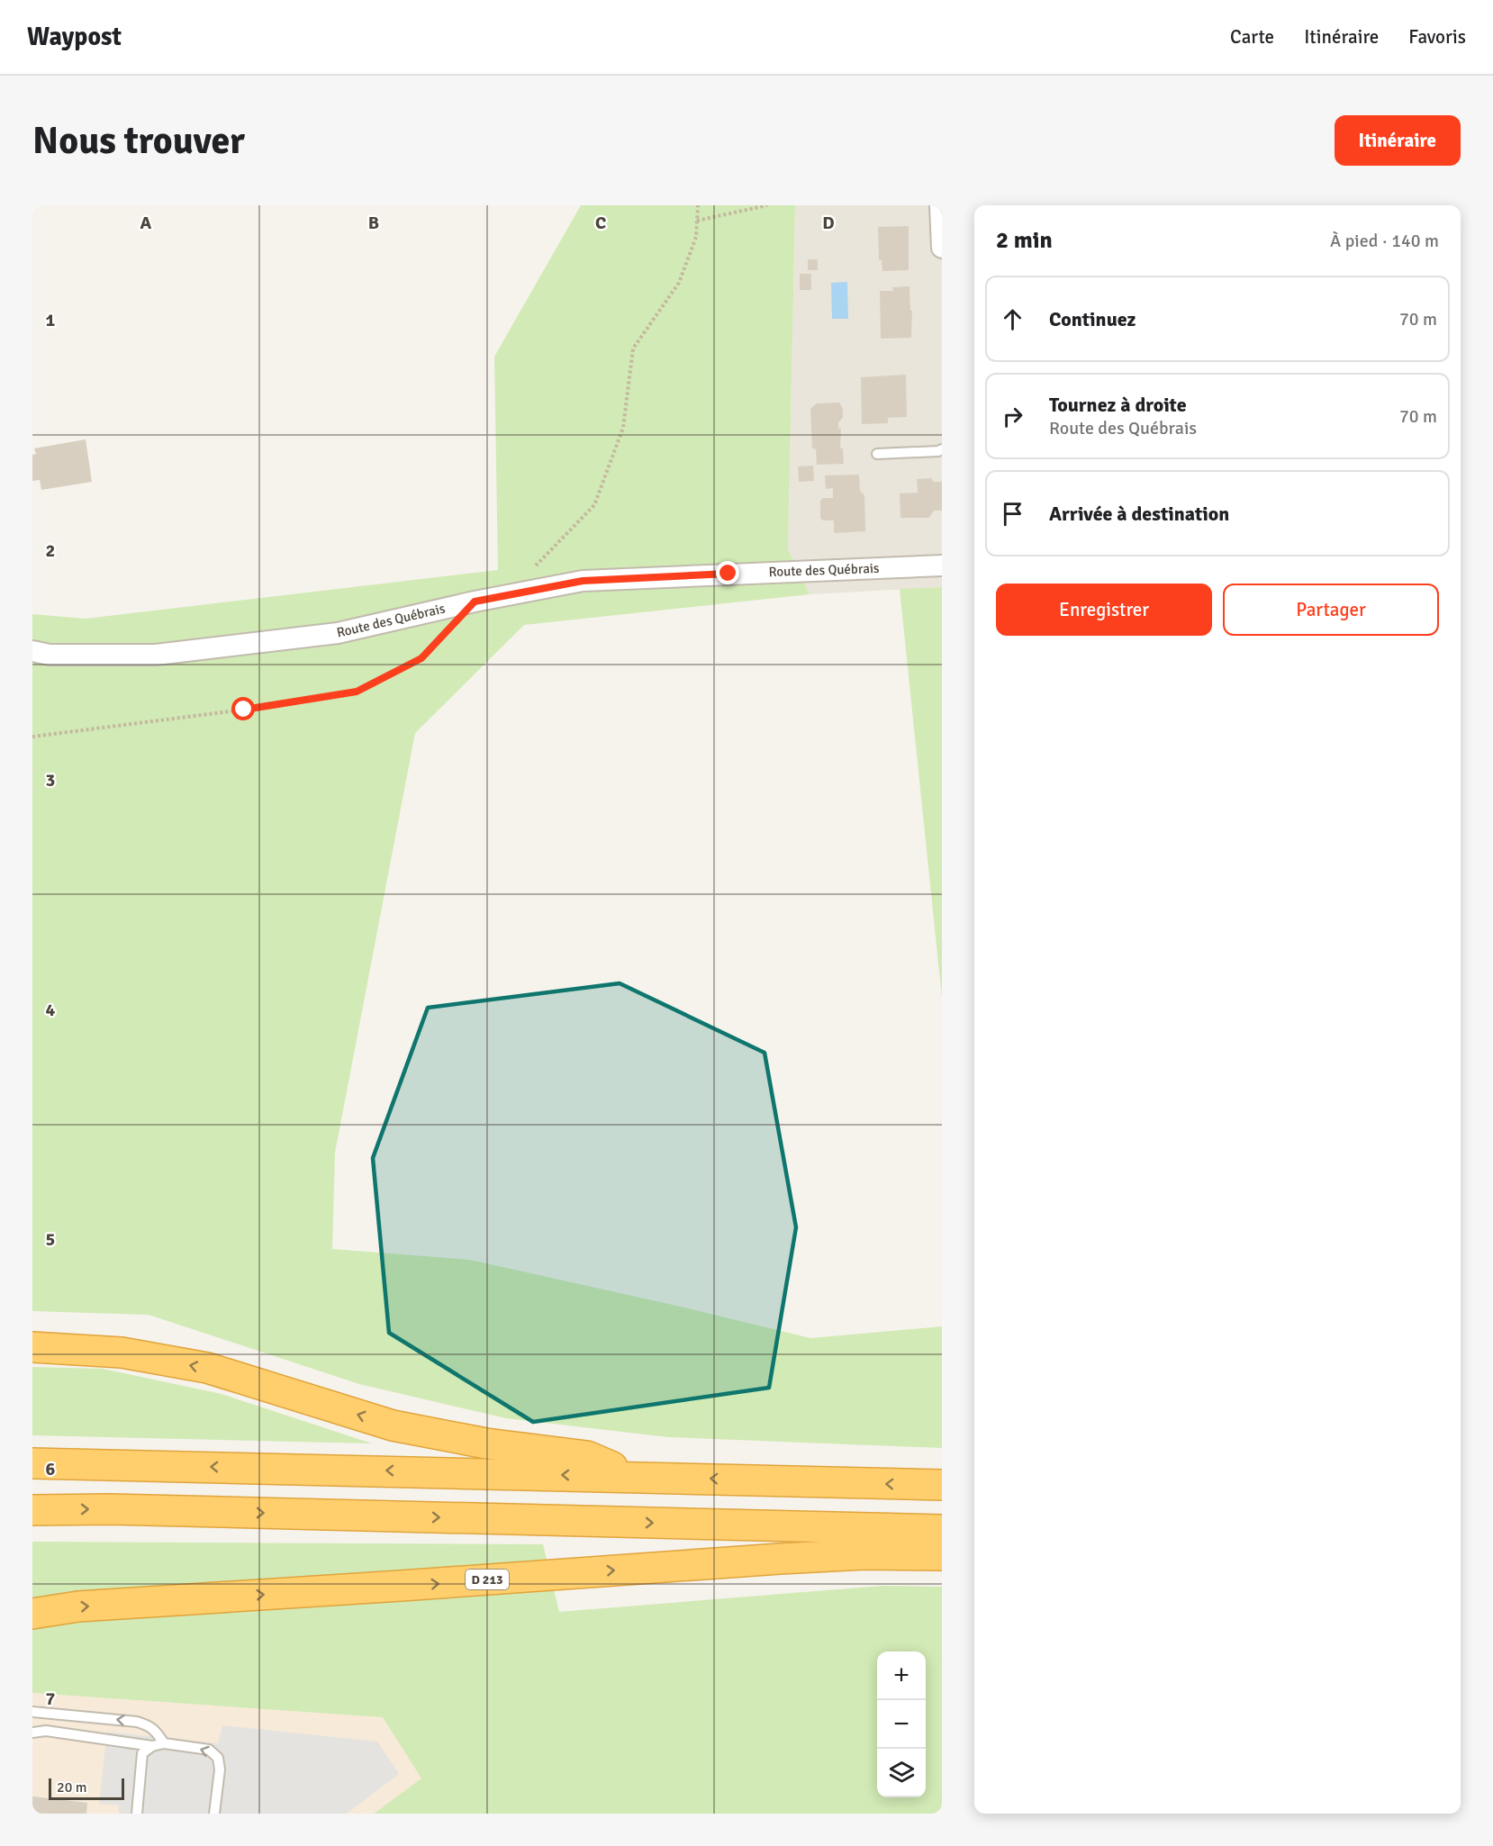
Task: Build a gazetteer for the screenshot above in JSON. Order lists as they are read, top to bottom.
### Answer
{
  "streets": {
    "highway": ["D 213"],
    "street": ["Route des Québrais"]
  },
  "scale_bar": "20 m",
  "page": {
    "header": "Waypost",
    "nav": ["Carte", "Itinéraire", "Favoris"],
    "buttons": [
      "Itinéraire",
      ["Enregistrer", "Partager"]
    ],
    "title": "Nous trouver",
    "heading": ["2 min", "À pied · 140 m"],
    "list": [
      ["Continuez", "70 m"],
      ["Tournez à droite", "Route des Québrais", "70 m"],
      "Arrivée à destination"
    ],
    "map_buttons": ["+", "−"],
    "scale": "20 m"
  },
  "grid": {
    "columns": [
      "A",
      "B",
      "C",
      "D"
    ],
    "rows": [
      "1",
      "2",
      "3",
      "4",
      "5",
      "6",
      "7"
    ]
  }
}
